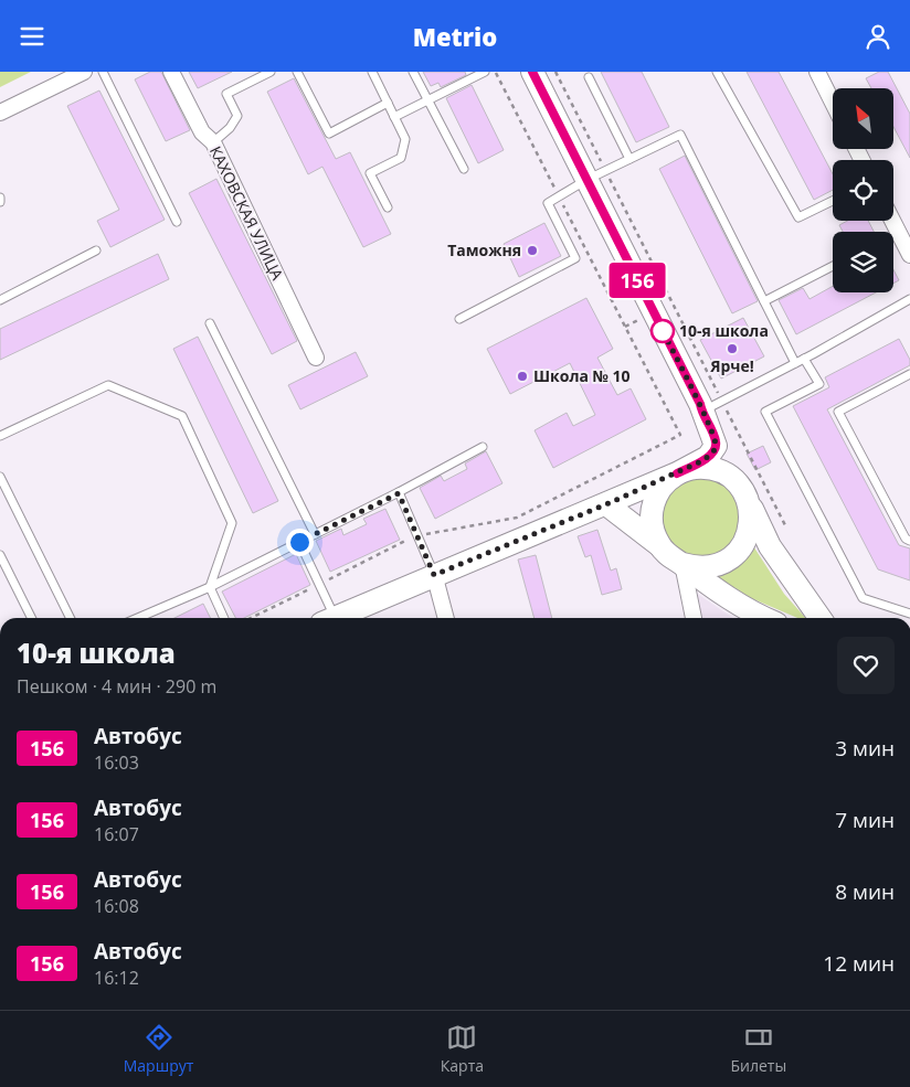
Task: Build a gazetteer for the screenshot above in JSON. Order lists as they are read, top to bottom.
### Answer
{
  "streets": {
    "street": ["КАХОВСКАЯ УЛИЦА"]
  },
  "places": [
    "Таможня",
    "10-я школа",
    "Ярче!",
    "Школа № 10"
  ],
  "lines": ["bus line 156"],
  "north": "top left",
  "page": {
    "header": "Metrio",
    "on_map": "156",
    "heading": ["10-я школа", "Пешком · 4 мин · 290 m"],
    "list": [
      {
        "mark": "156",
        "name": "Автобус",
        "note": "16:03",
        "value": "3 мин"
      },
      {
        "mark": "156",
        "name": "Автобус",
        "note": "16:07",
        "value": "7 мин"
      },
      {
        "mark": "156",
        "name": "Автобус",
        "note": "16:08",
        "value": "8 мин"
      },
      {
        "mark": "156",
        "name": "Автобус",
        "note": "16:12",
        "value": "12 мин"
      }
    ],
    "tabs": ["Маршрут", "Карта", "Билеты"]
  }
}
